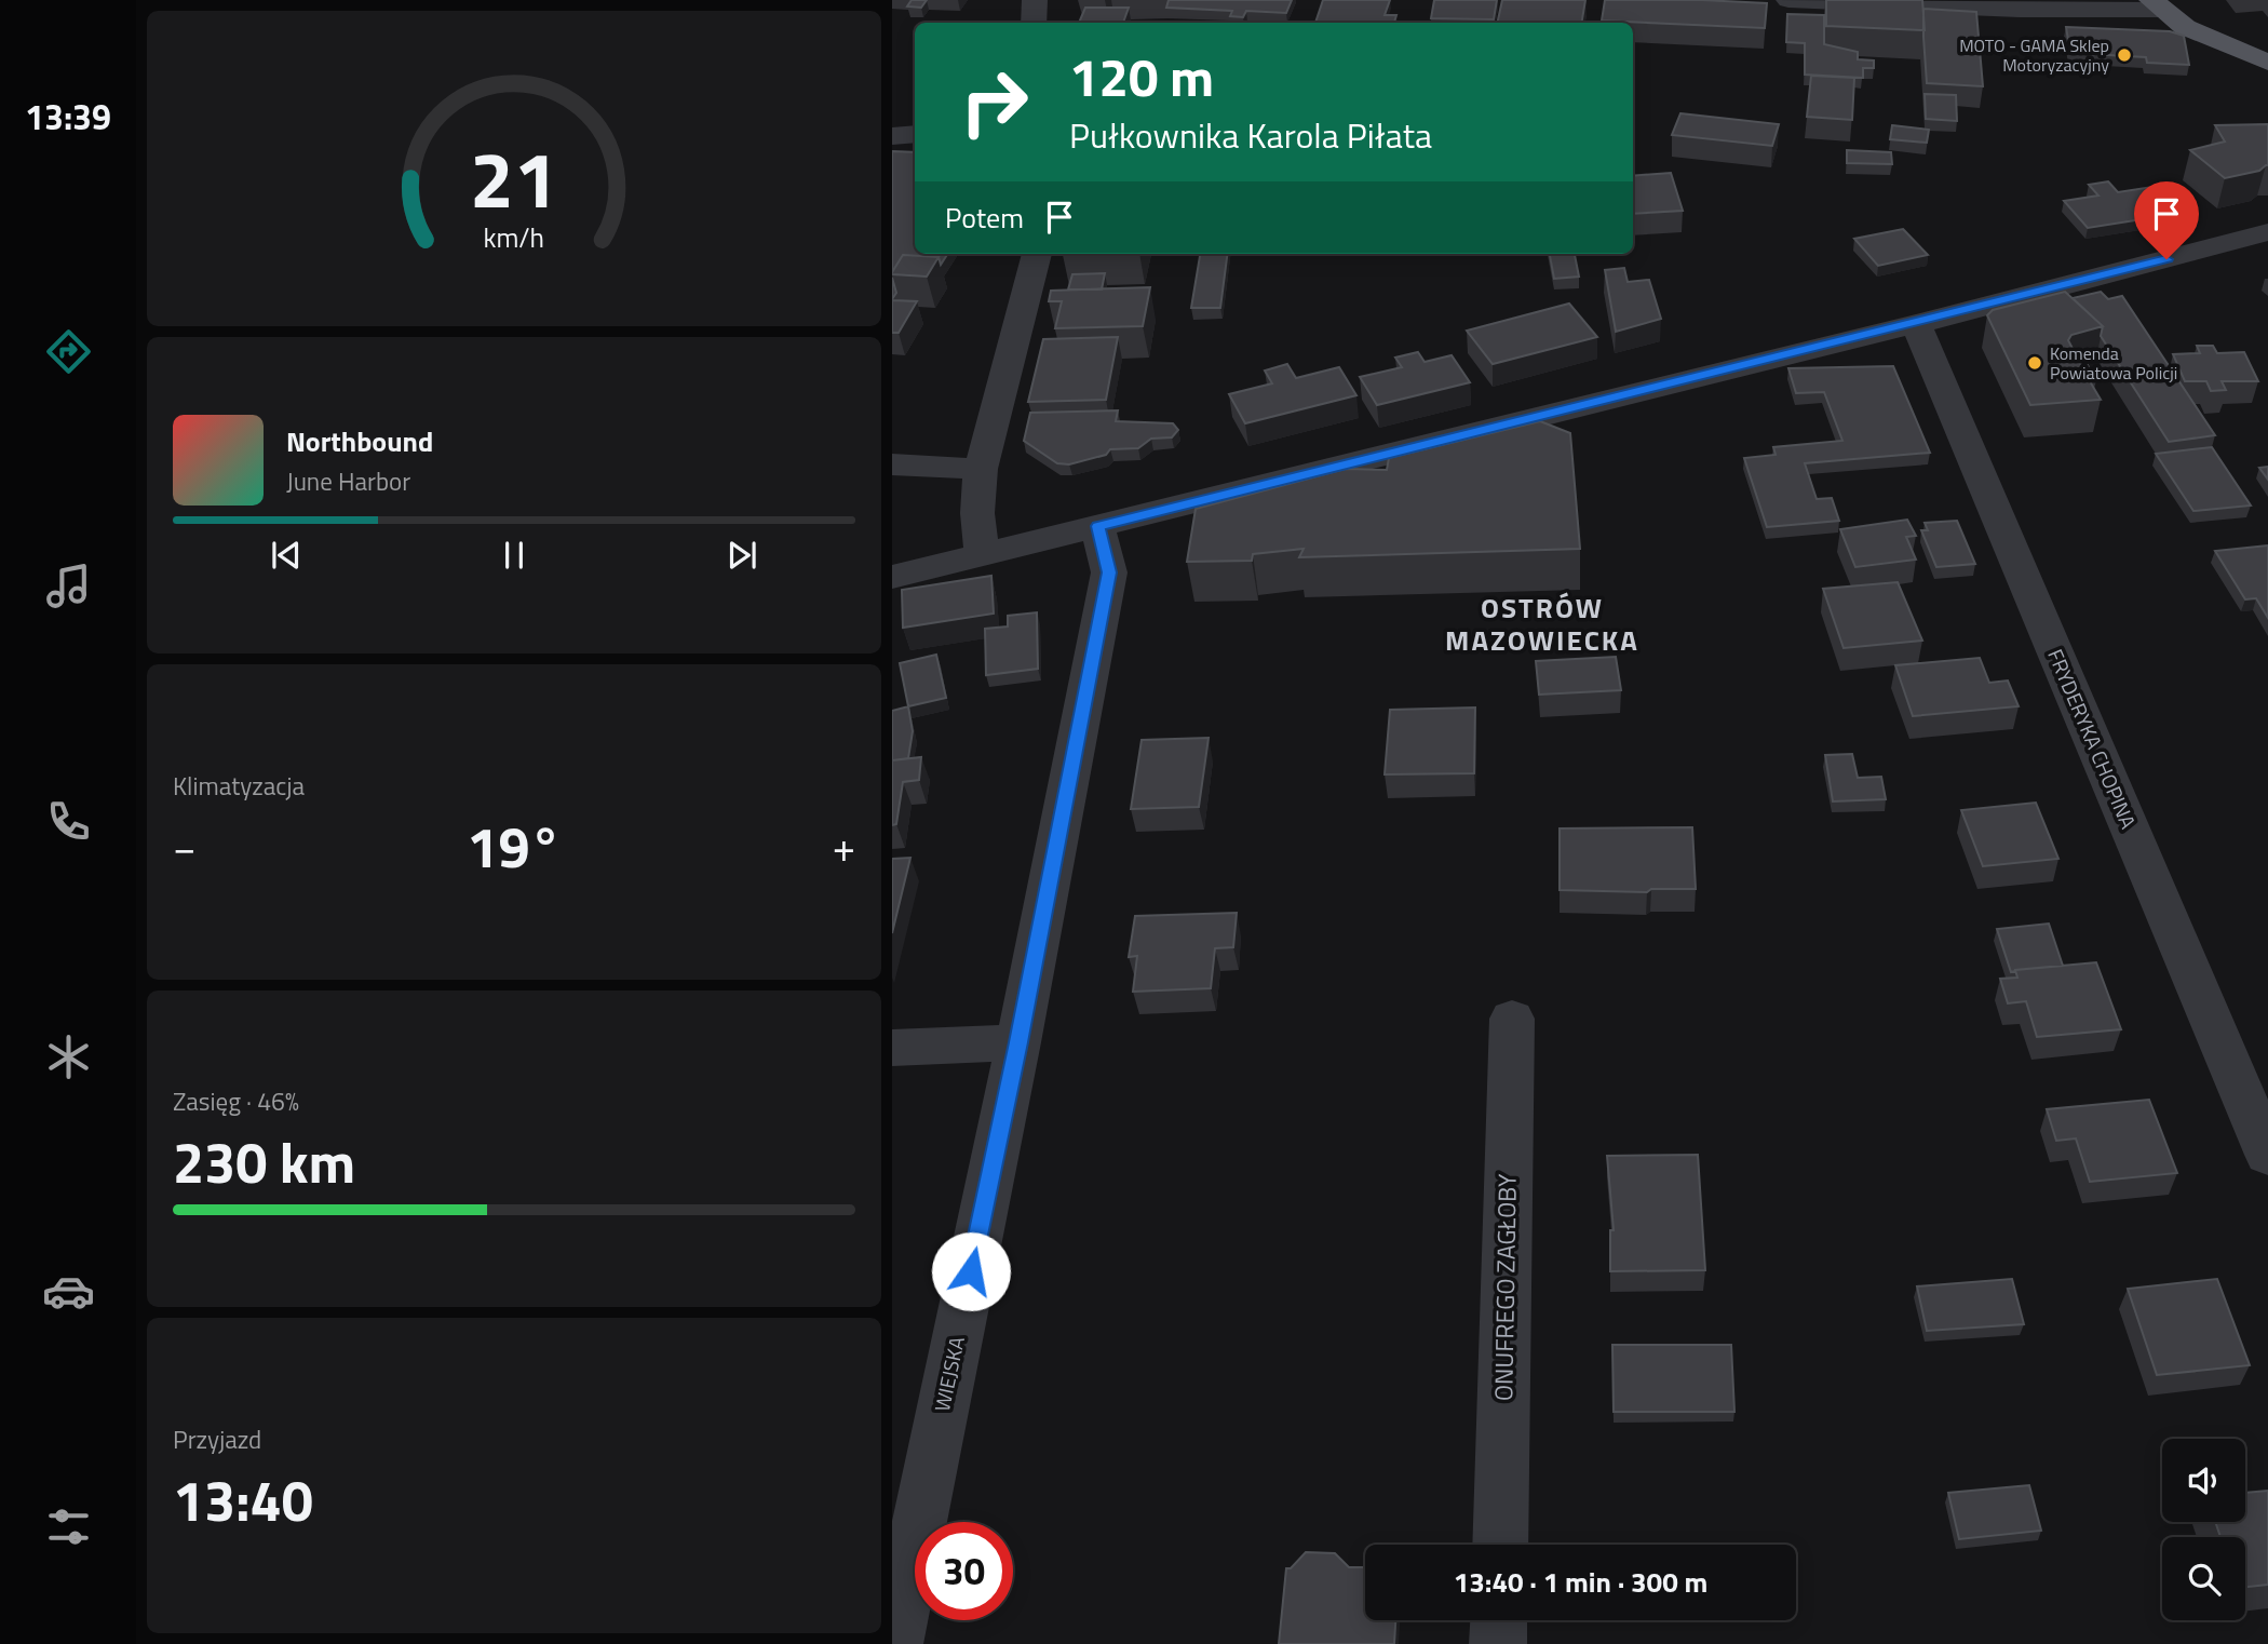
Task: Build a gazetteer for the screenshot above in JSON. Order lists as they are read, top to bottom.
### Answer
{
  "streets": {
    "street": ["FRYDERYKA CHOPINA", "ONUFREGO ZAGŁOBY", "WIEJSKA"]
  },
  "districts": ["OSTRÓW MAZOWIECKA"],
  "places": ["MOTO - GAMA Sklep Motoryzacyjny", "Komenda Powiatowa Policji"],
  "page": {
    "tabs": "13:39",
    "turn": ["120 m", "Pułkownika Karola Piłata"],
    "then": "Potem",
    "song": ["Northbound", "June Harbor"],
    "tile": [
      "Klimatyzacja",
      ["Zasięg · 46%", "230 km"],
      ["Przyjazd", "13:40"]
    ],
    "heat": ["−", "19°", "+"],
    "limit": "30",
    "trip": "13:40 · 1 min · 300 m",
    "gauge": ["21", "km/h"]
  }
}
